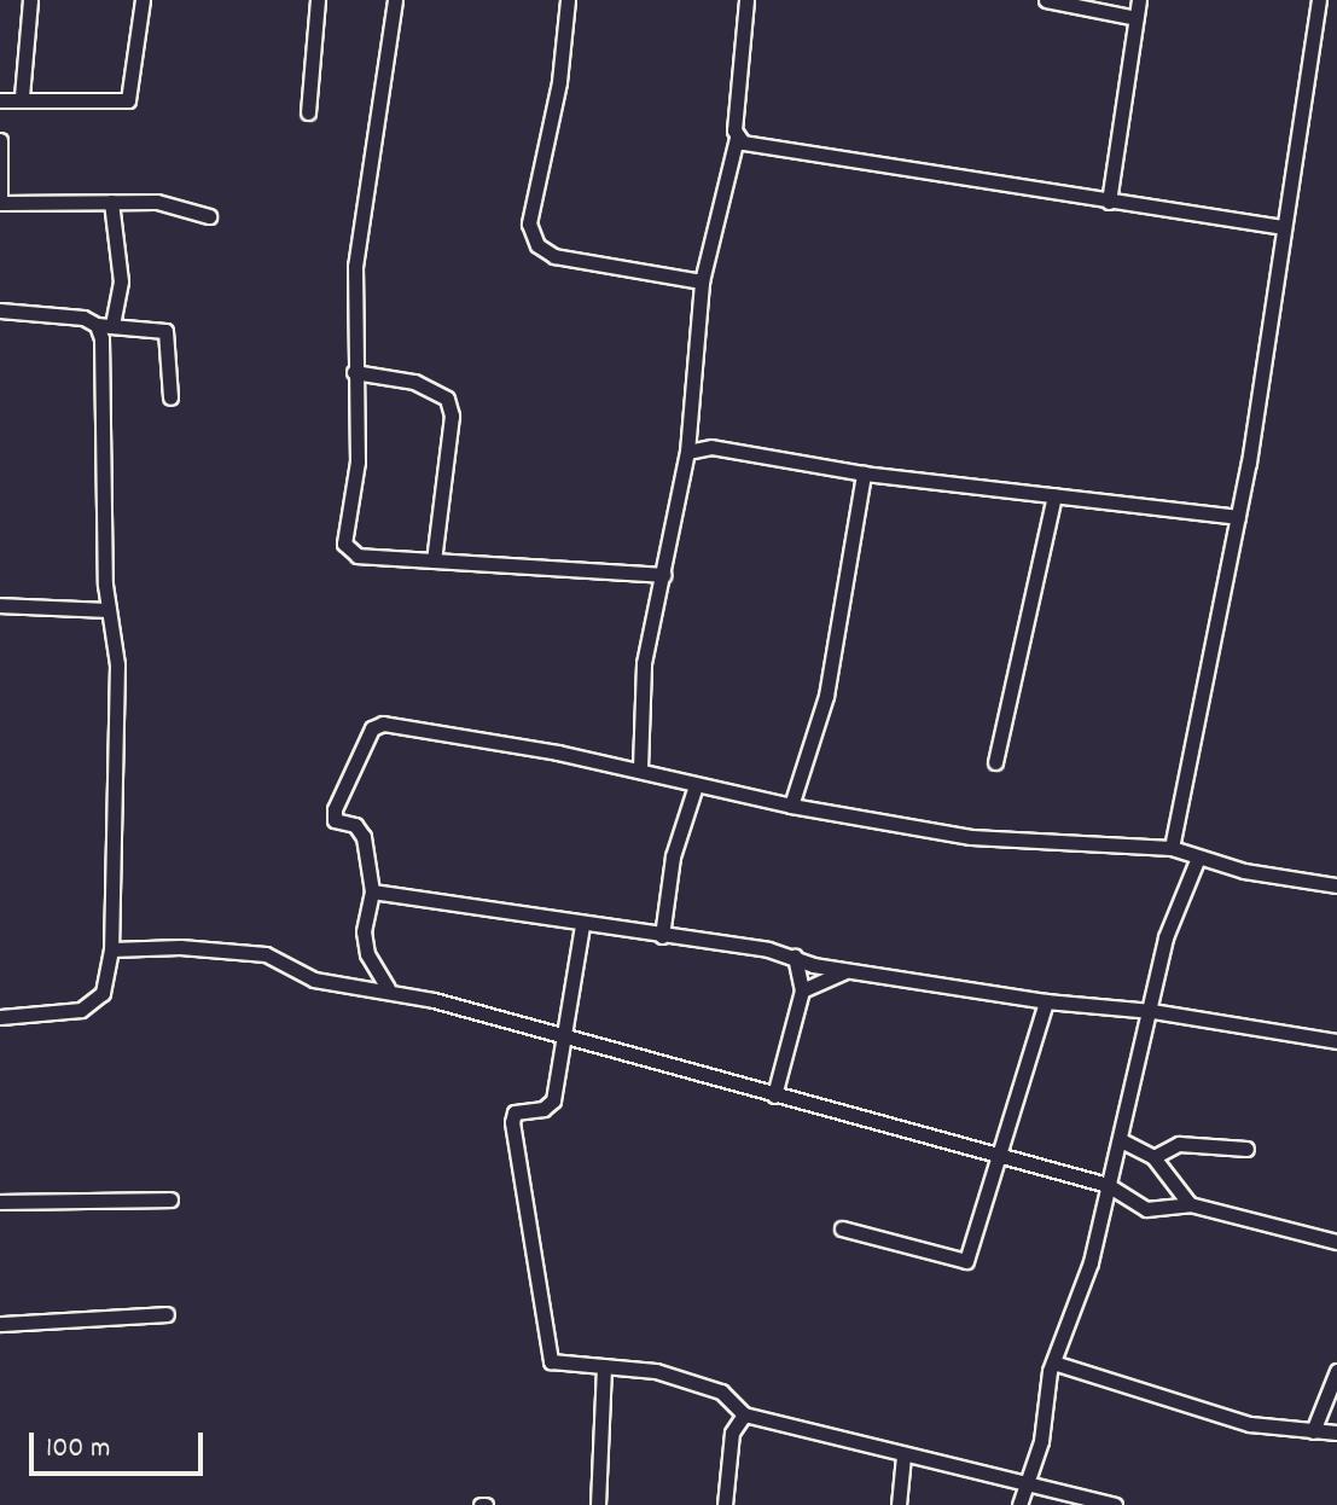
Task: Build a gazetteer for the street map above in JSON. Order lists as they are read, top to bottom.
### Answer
{
  "scale_bar": "100 m"
}
